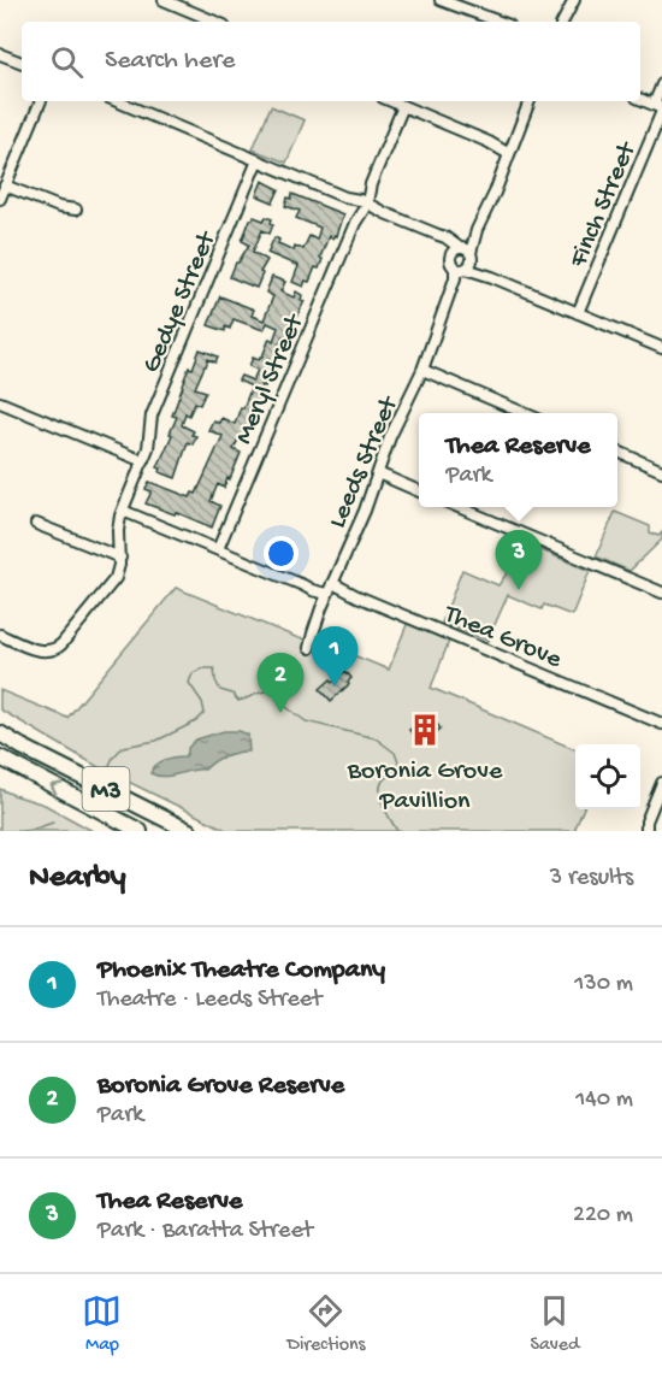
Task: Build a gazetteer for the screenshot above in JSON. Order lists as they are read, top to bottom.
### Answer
{
  "streets": {
    "highway": ["M3"],
    "street": [
      "Finch Street",
      "Gedye Street",
      "Meryl Street",
      "Leeds Street",
      "Thea Grove"
    ]
  },
  "crossings": [
    ["Leeds Street", "Thea Grove"]
  ],
  "places": {
    "building": ["Boronia Grove Pavillion"]
  },
  "page": {
    "search": "Search here",
    "popup": ["Thea Reserve", "Park"],
    "pins": ["3", "1", "2"],
    "heading": ["Nearby", "3 results"],
    "list": [
      {
        "mark": "1",
        "name": "Phoenix Theatre Company",
        "note": "Theatre · Leeds Street",
        "value": "130 m"
      },
      {
        "mark": "2",
        "name": "Boronia Grove Reserve",
        "note": "Park",
        "value": "140 m"
      },
      {
        "mark": "3",
        "name": "Thea Reserve",
        "note": "Park · Baratta Street",
        "value": "220 m"
      }
    ],
    "nav": ["Map", "Directions", "Saved"]
  }
}
